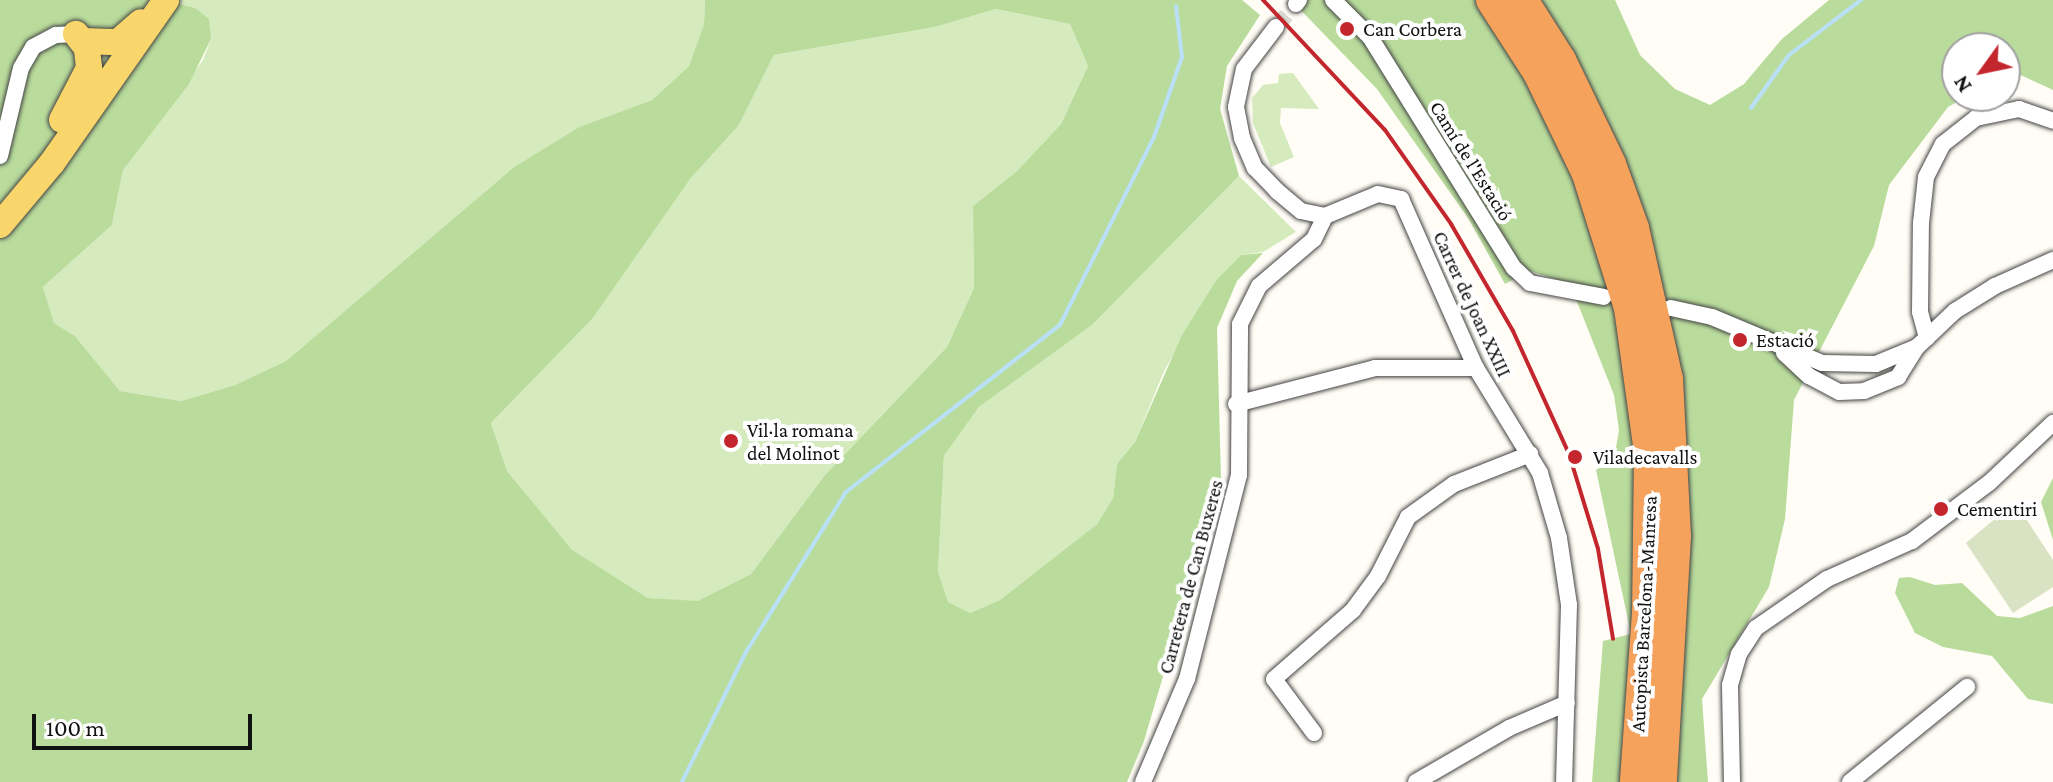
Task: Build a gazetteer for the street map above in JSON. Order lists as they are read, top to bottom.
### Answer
{
  "streets": {
    "highway": ["Autopista Barcelona-Manresa"],
    "street": ["Camí de l'Estació", "Carrer de Joan XXIII", "Carretera de Can Buxeres"]
  },
  "crossings": [
    ["Carrer de Joan XXIII", "Carretera de Can Buxeres"]
  ],
  "places": [
    "Can Corbera",
    "Estació",
    "Vil·la romana del Molinot",
    "Viladecavalls",
    "Cementiri"
  ],
  "scale_bar": "100 m",
  "north": "bottom left"
}
